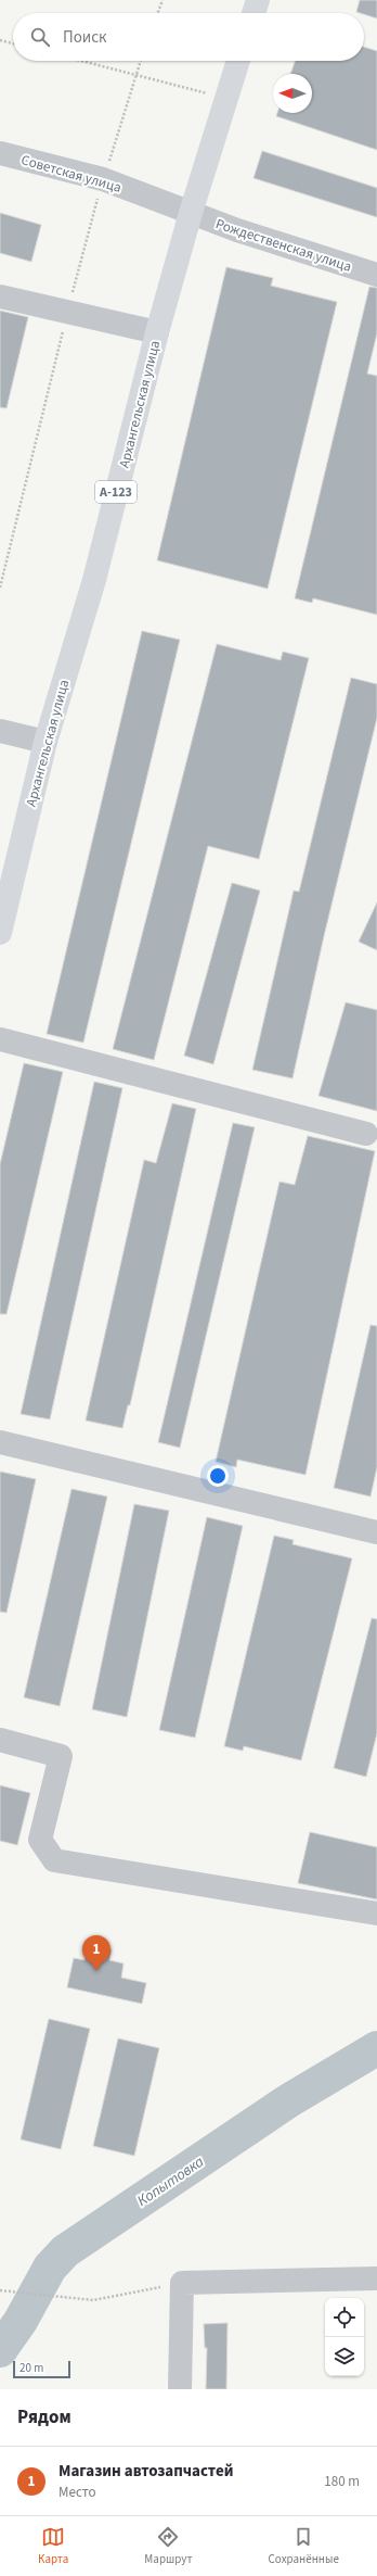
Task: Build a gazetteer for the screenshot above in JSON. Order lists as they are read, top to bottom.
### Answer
{
  "streets": {
    "main road": ["Архангельская улица", "А-123"],
    "street": ["Советская улица", "Рождественская улица"]
  },
  "crossings": [
    ["Советская улица", "Рождественская улица"],
    ["Советская улица", "Архангельская улица"],
    ["Рождественская улица", "Архангельская улица"]
  ],
  "water": ["Копытовка"],
  "scale_bar": "20 m",
  "north": "left",
  "page": {
    "search": "Поиск",
    "pins": "1",
    "scale": "20 m",
    "heading": "Рядом",
    "list": [
      {
        "mark": "1",
        "name": "Магазин автозапчастей",
        "note": "Место",
        "value": "180 m"
      }
    ],
    "nav": ["Карта", "Маршрут", "Сохранённые"]
  }
}
